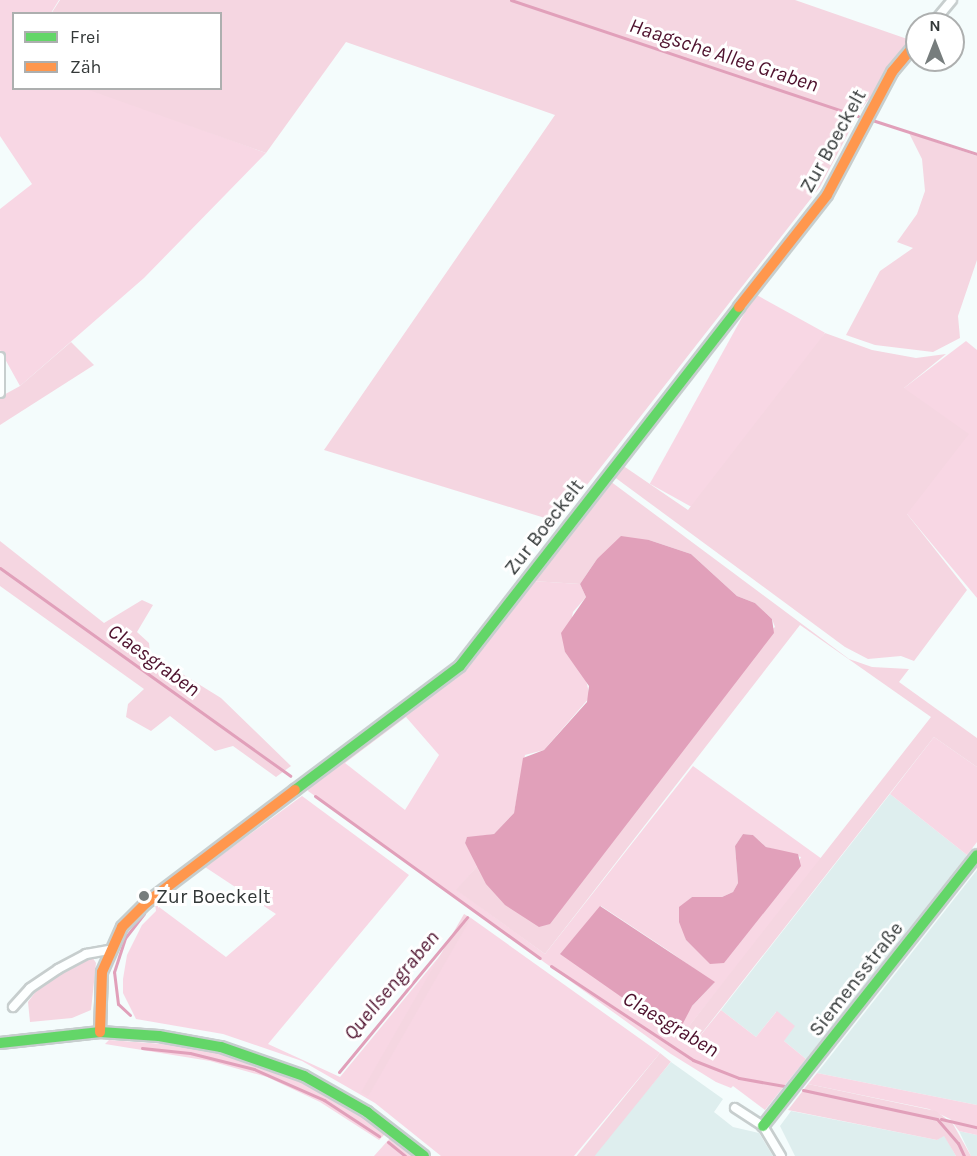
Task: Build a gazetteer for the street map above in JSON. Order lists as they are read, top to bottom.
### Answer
{
  "streets": {
    "street": ["Zur Boeckelt", "Siemensstraße"]
  },
  "water": ["Haagsche Allee Graben", "Claesgraben", "Quellsengraben"],
  "places": ["Zur Boeckelt"],
  "legend": ["Frei", "Zäh"],
  "north": "top"
}
